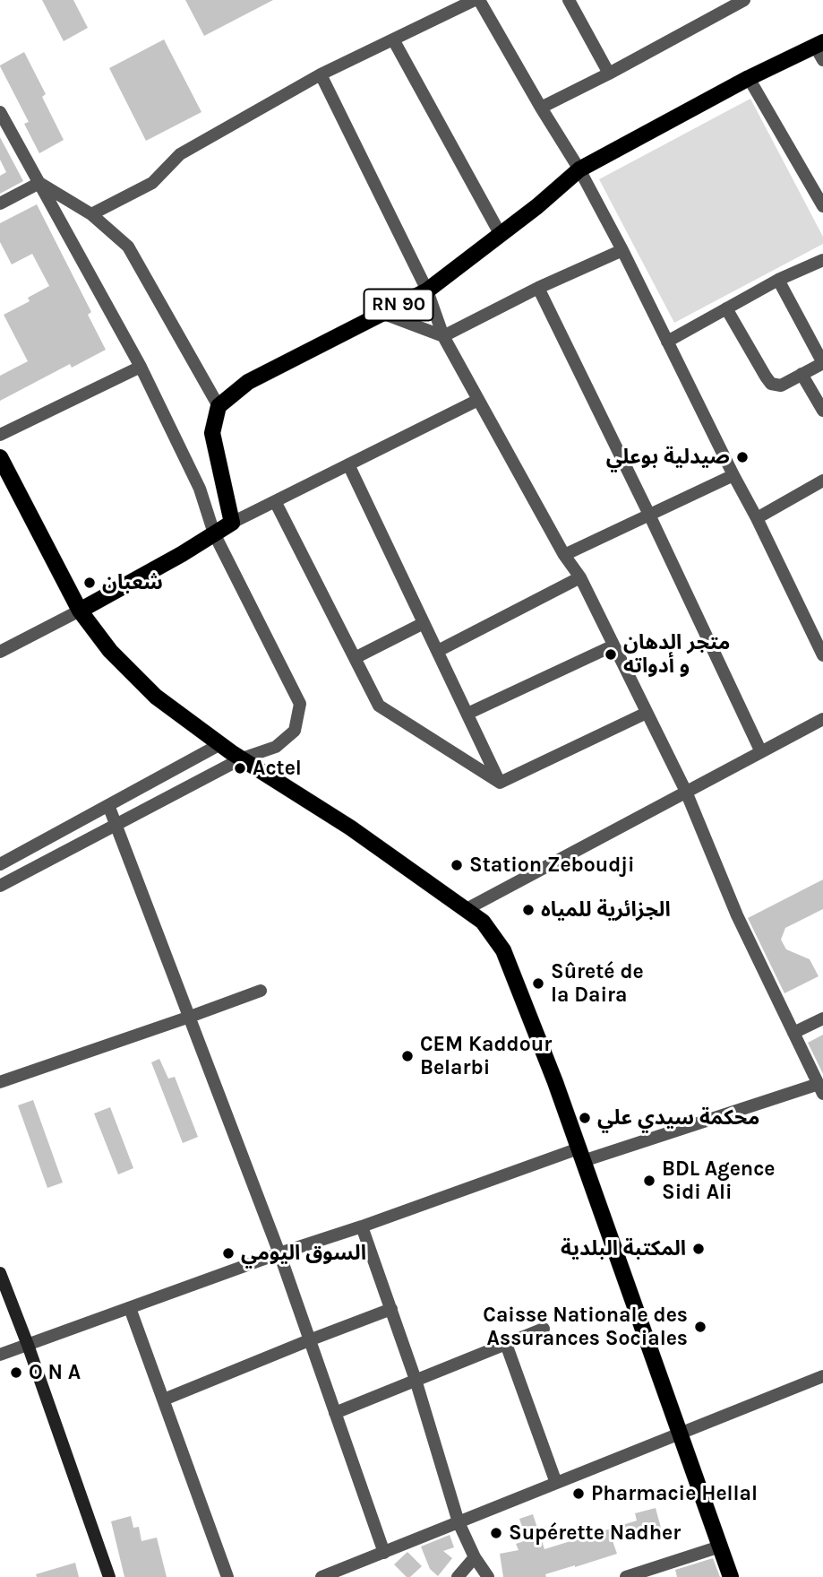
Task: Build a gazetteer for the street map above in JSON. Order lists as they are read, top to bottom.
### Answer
{
  "streets": {
    "main road": ["RN 90"]
  },
  "places": [
    "صيدلية بوعلي",
    "شعبان",
    "متجر الدهان و أدواته",
    "Actel",
    "Station Zeboudji",
    "الجزائرية للمياه",
    "Sûreté de la Daira",
    "CEM Kaddour Belarbi",
    "محكمة سيدي علي",
    "BDL Agence Sidi Ali",
    "المكتبة البلدية",
    "السوق اليومي",
    "Caisse Nationale des Assurances Sociales",
    "O N A",
    "Pharmacie Hellal",
    "Supérette Nadher"
  ]
}
